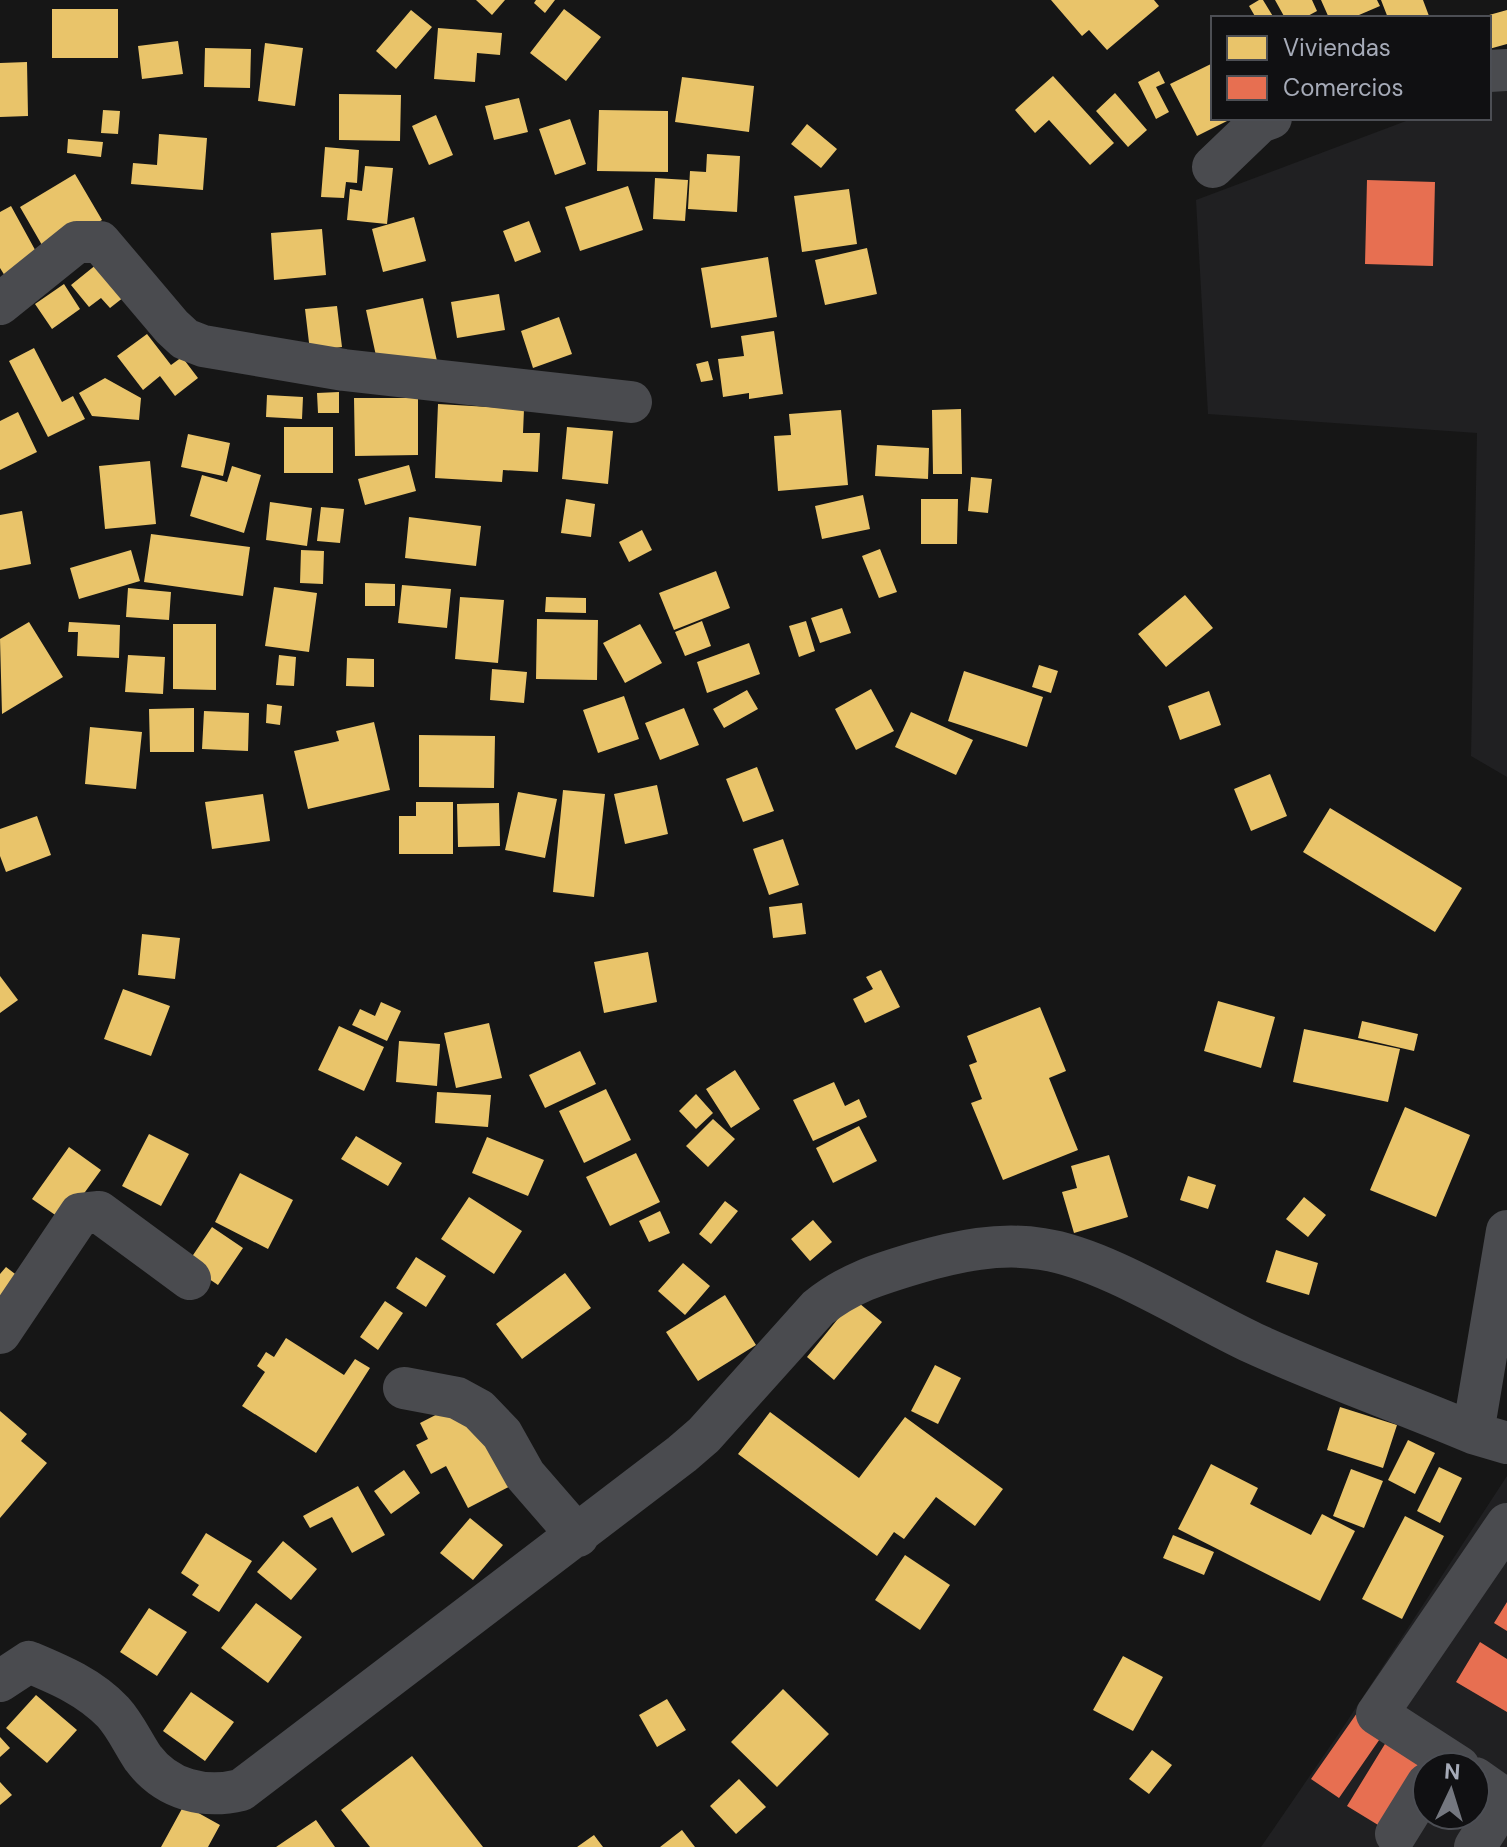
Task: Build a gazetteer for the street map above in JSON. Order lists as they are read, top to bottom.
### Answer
{
  "legend": ["Viviendas", "Comercios"],
  "north": "top"
}
